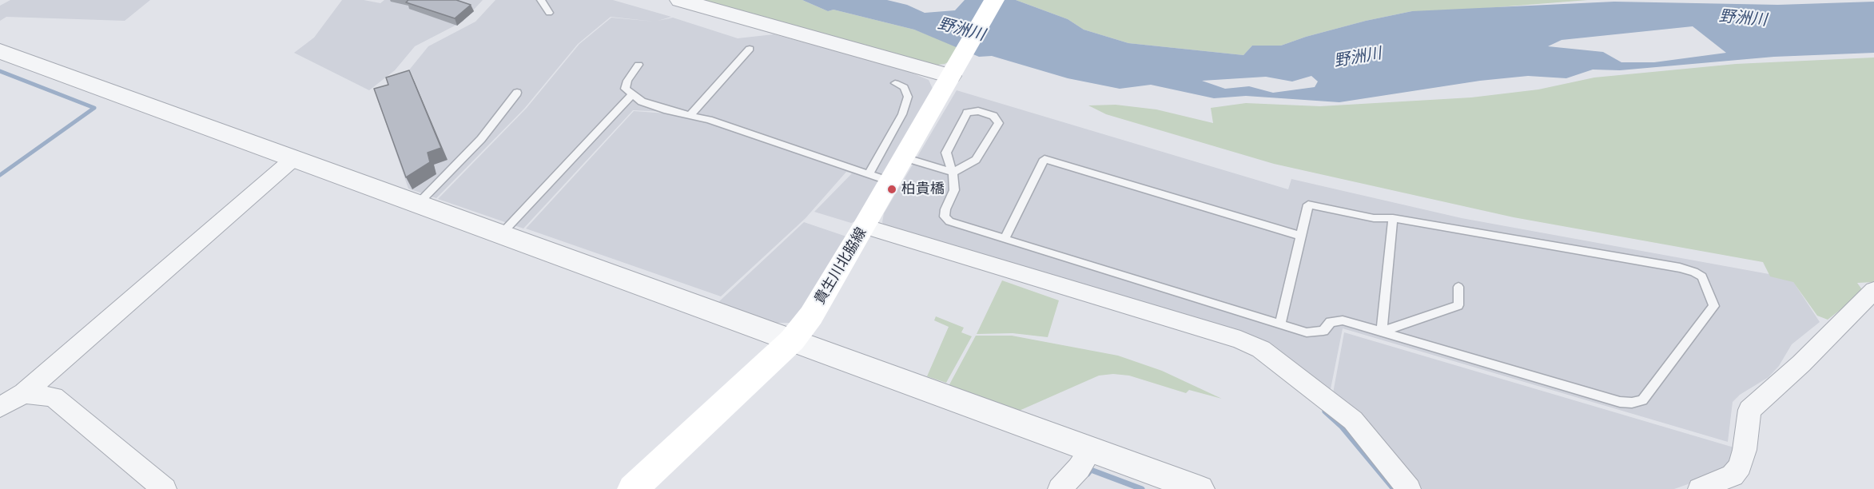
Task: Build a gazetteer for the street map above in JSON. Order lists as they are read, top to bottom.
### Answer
{
  "streets": {
    "main road": ["貴生川北脇線"]
  },
  "water": ["野洲川"],
  "places": ["柏貴橋"]
}
